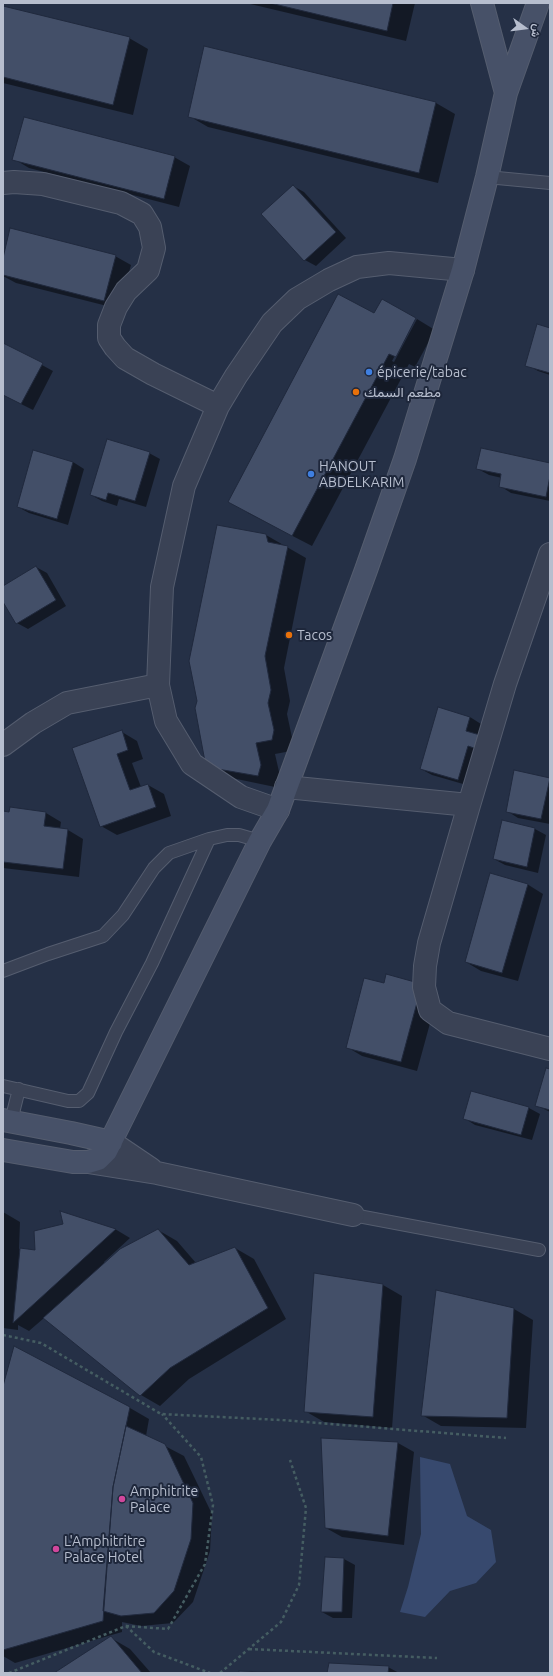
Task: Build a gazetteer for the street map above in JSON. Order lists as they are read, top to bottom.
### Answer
{
  "places": [
    "épicerie/tabac",
    "مطعم السمك",
    "HANOUT ABDELKARIM",
    "Tacos",
    "Amphitrite Palace",
    "L'Amphitritre Palace Hotel"
  ],
  "north": "right"
}
